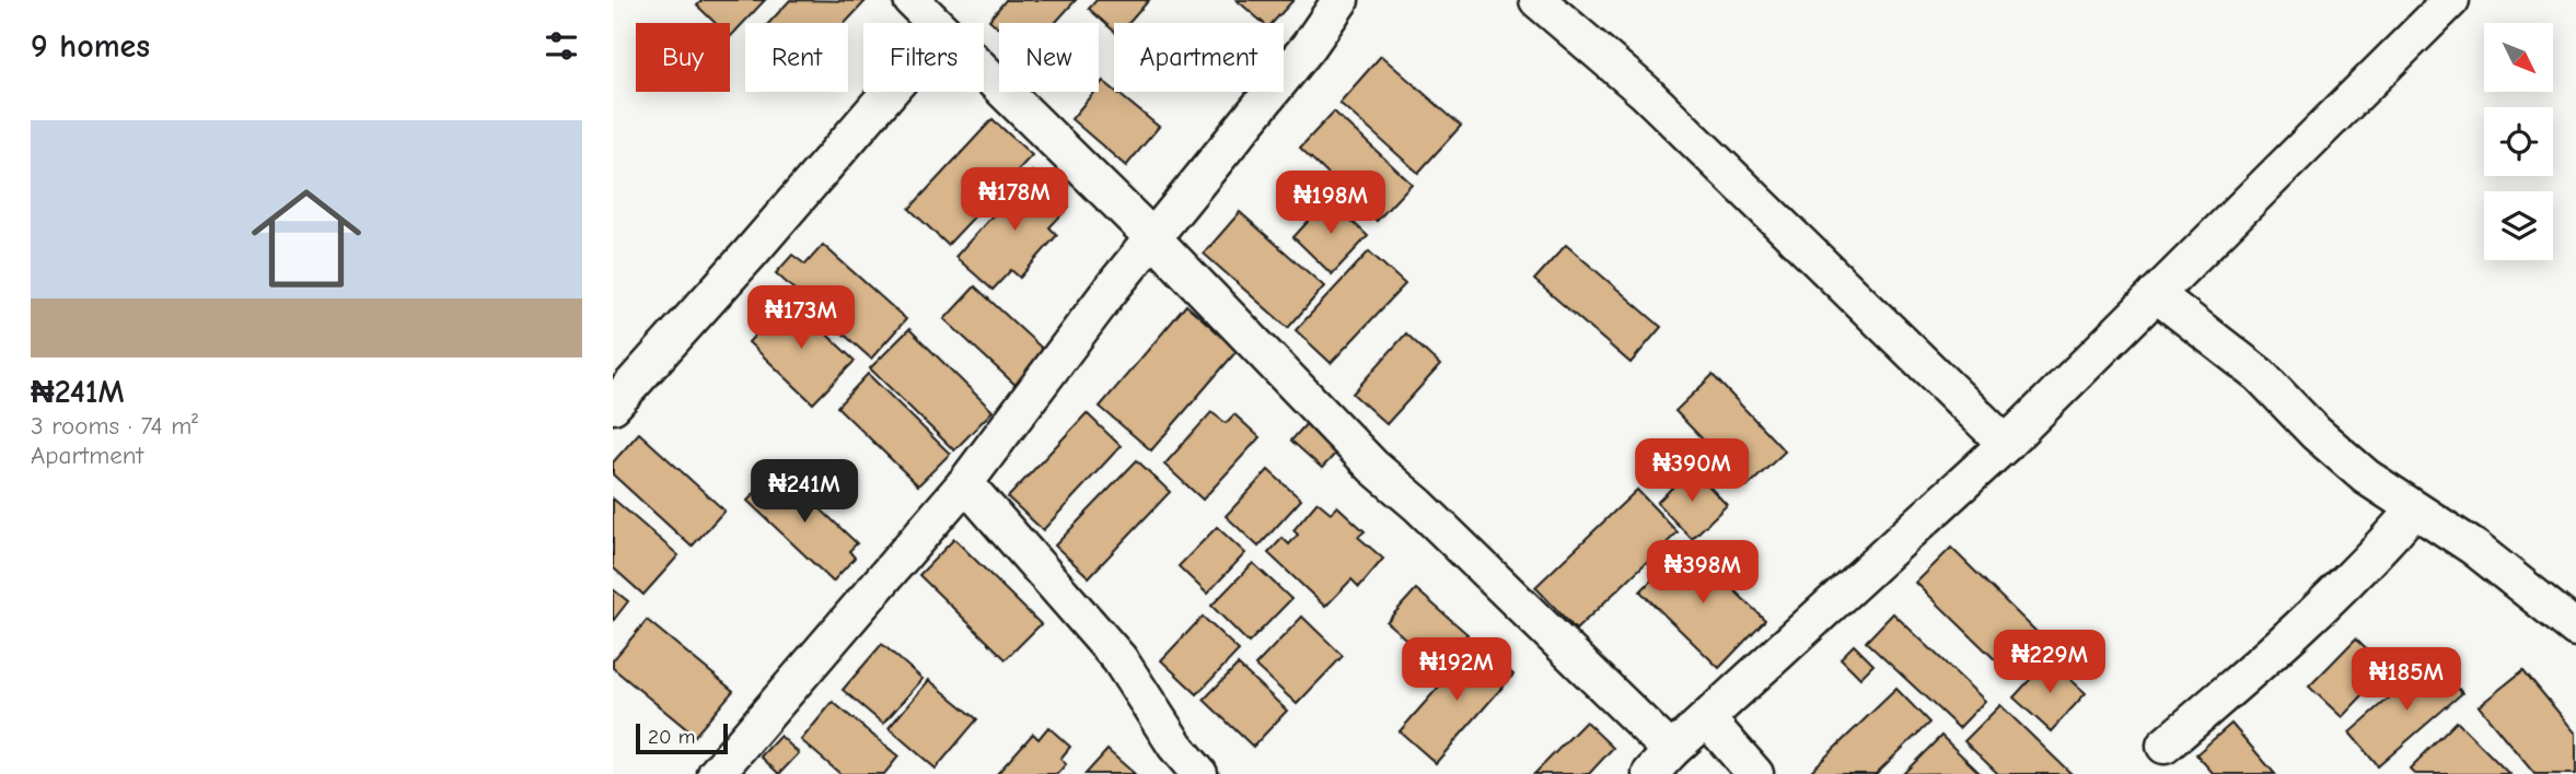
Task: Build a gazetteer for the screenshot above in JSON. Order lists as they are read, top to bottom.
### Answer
{
  "scale_bar": "20 m",
  "north": "bottom right",
  "page": {
    "heading": "9 homes",
    "chip": [
      "Buy",
      "Rent",
      "Filters",
      "New",
      "Apartment"
    ],
    "list": [
      {
        "name": "₦241M",
        "note": "3 rooms · 74 m² · Apartment"
      }
    ],
    "price": [
      "₦178M",
      "₦198M",
      "₦173M",
      "₦390M",
      "₦241M",
      "₦398M",
      "₦229M",
      "₦192M",
      "₦185M"
    ],
    "scale": "20 m"
  }
}
